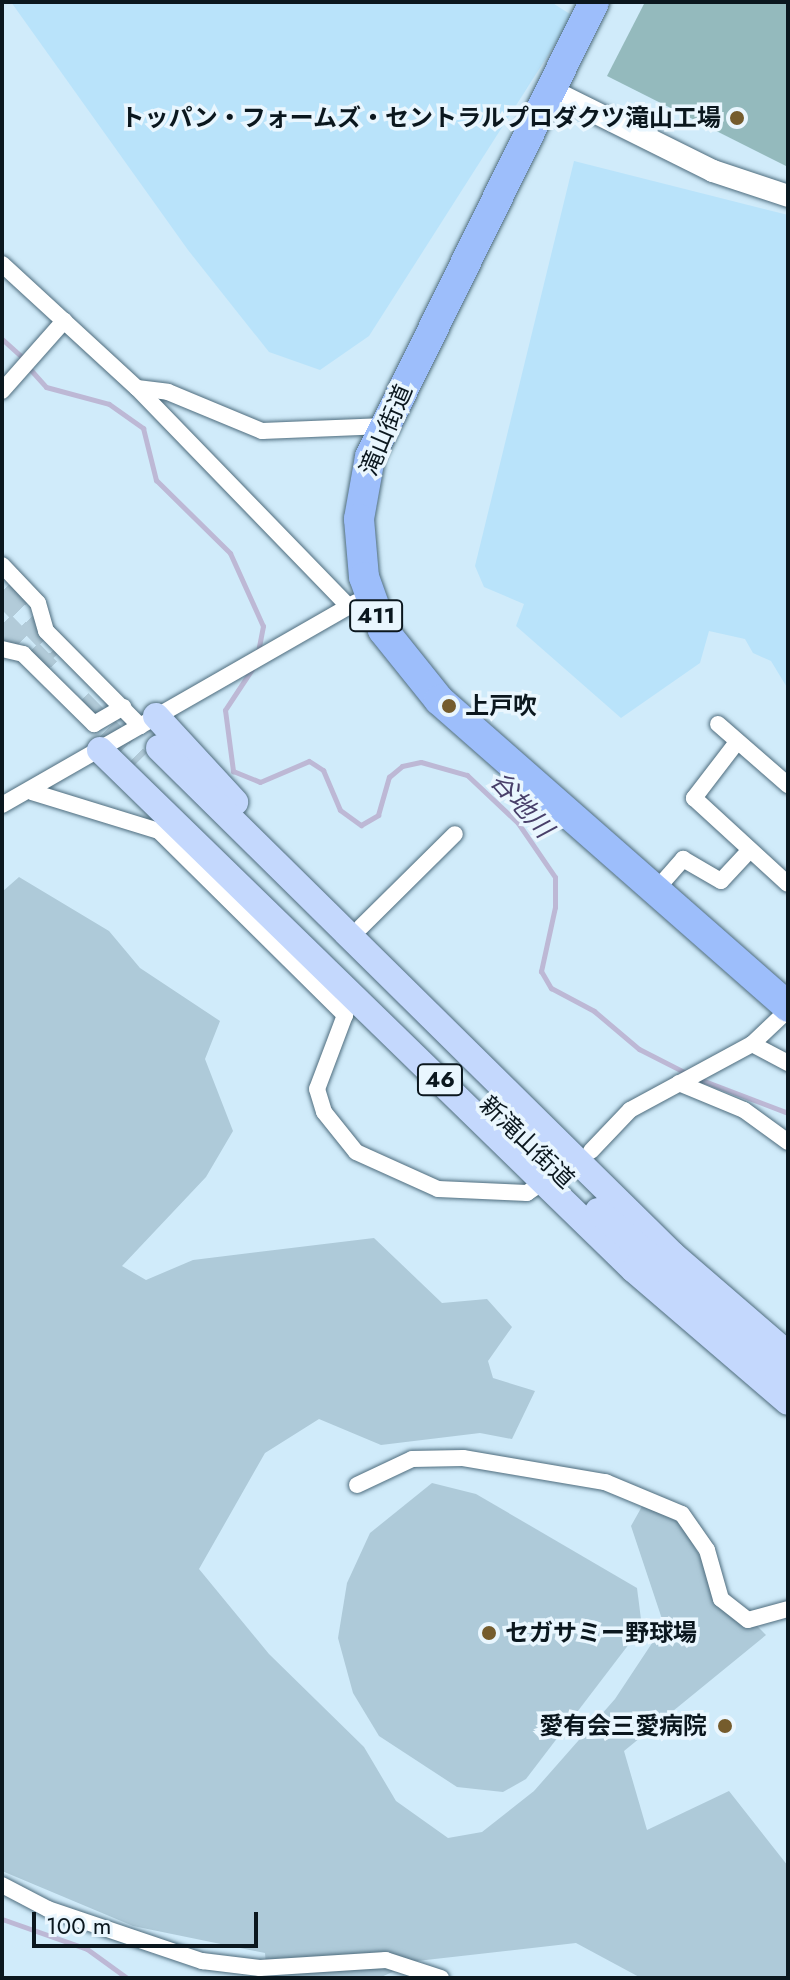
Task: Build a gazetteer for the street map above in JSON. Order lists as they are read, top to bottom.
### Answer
{
  "streets": {
    "highway": ["滝山街道", "411"],
    "main road": ["46", "新滝山街道"]
  },
  "crossings": [
    ["46", "新滝山街道"]
  ],
  "water": ["谷地川"],
  "places": [
    "トッパン・フォームズ・セントラルプロダクツ滝山工場",
    "上戸吹",
    "セガサミー野球場",
    "愛有会三愛病院"
  ],
  "scale_bar": "100 m"
}
